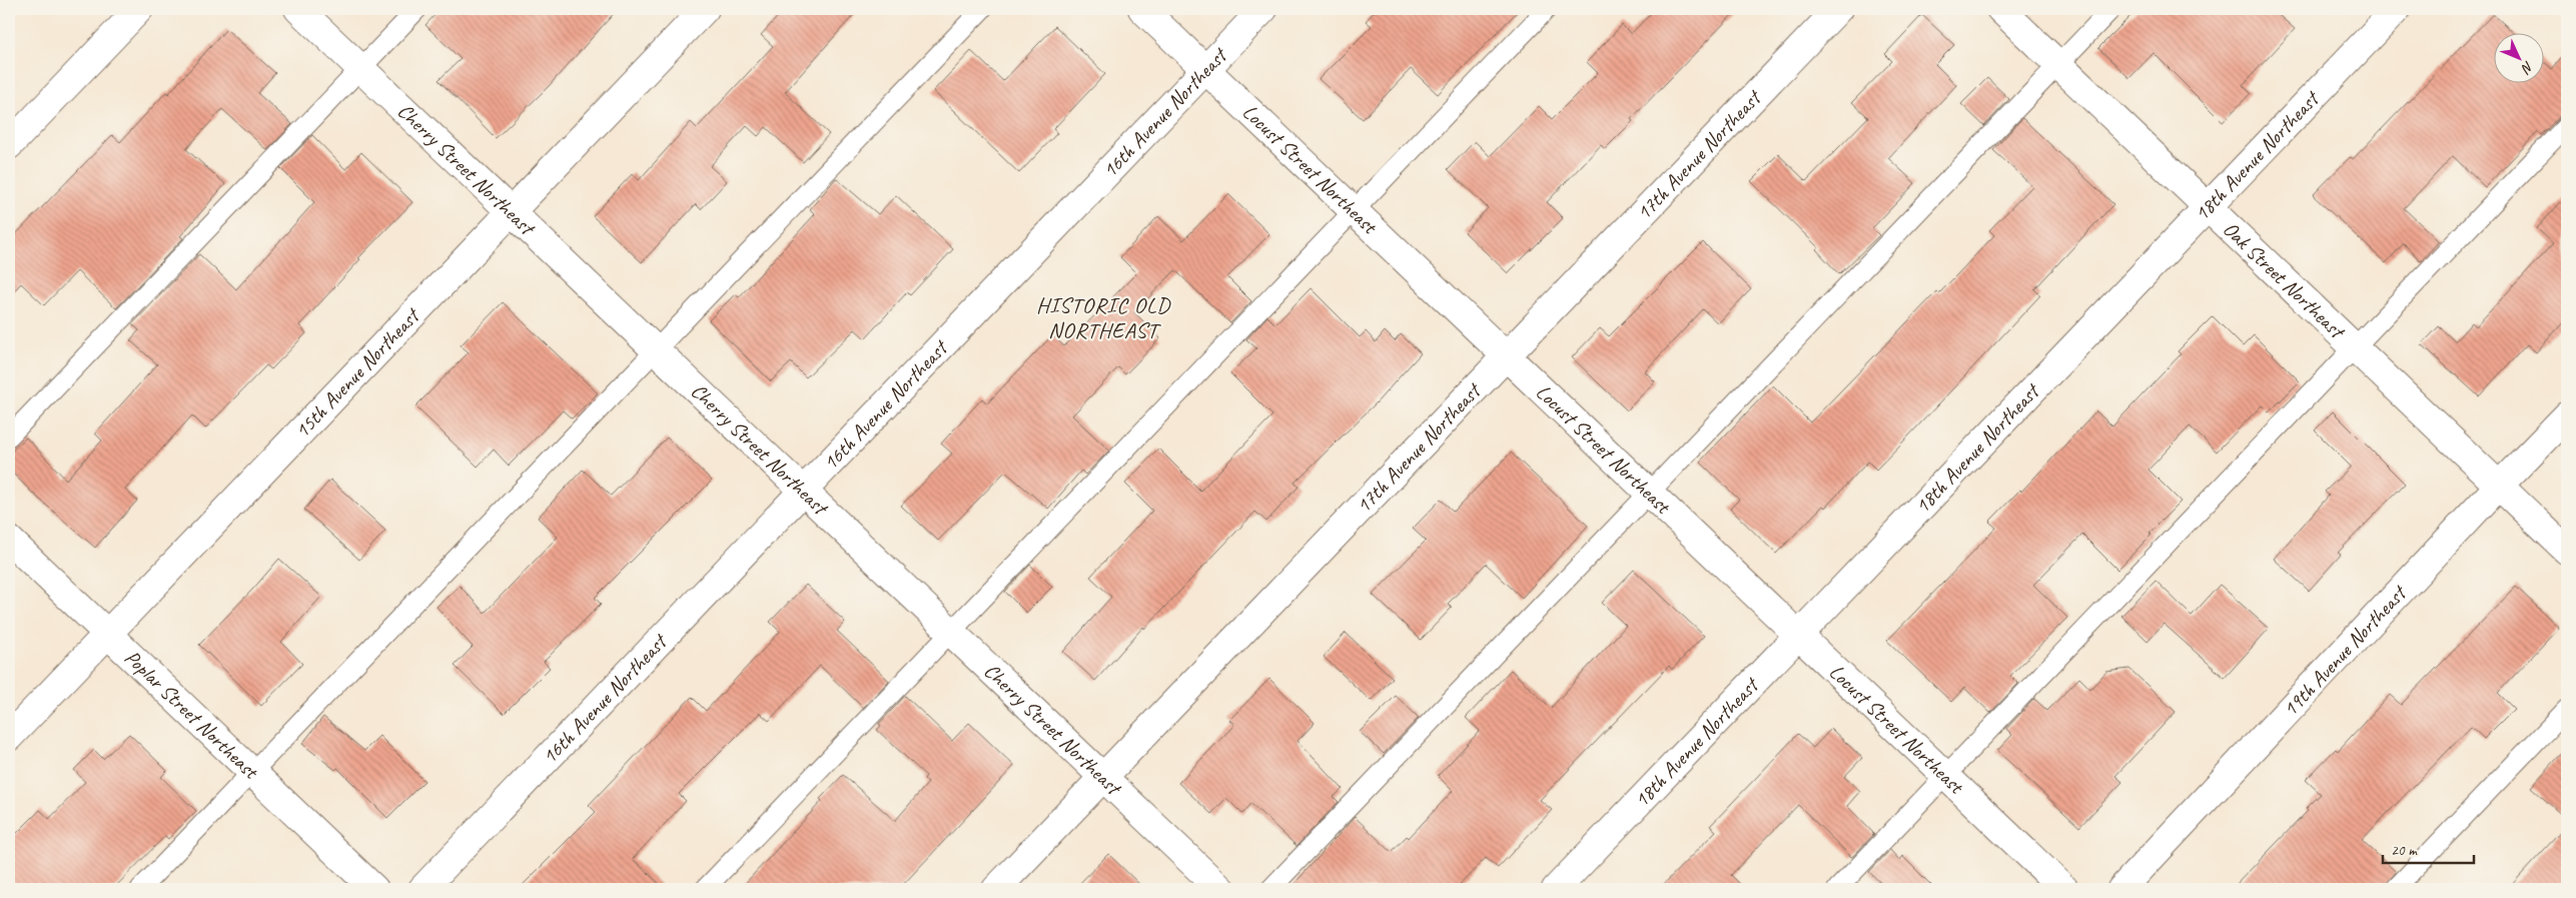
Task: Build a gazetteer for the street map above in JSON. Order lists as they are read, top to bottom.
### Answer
{
  "streets": {
    "street": [
      "16th Avenue Northeast",
      "17th Avenue Northeast",
      "18th Avenue Northeast",
      "Cherry Street Northeast",
      "Locust Street Northeast",
      "Oak Street Northeast",
      "15th Avenue Northeast",
      "19th Avenue Northeast",
      "Poplar Street Northeast"
    ]
  },
  "crossings": [
    ["16th Avenue Northeast", "Cherry Street Northeast"],
    ["16th Avenue Northeast", "Locust Street Northeast"],
    ["17th Avenue Northeast", "Cherry Street Northeast"],
    ["17th Avenue Northeast", "Locust Street Northeast"],
    ["18th Avenue Northeast", "Locust Street Northeast"],
    ["18th Avenue Northeast", "Oak Street Northeast"],
    ["Cherry Street Northeast", "15th Avenue Northeast"],
    ["Oak Street Northeast", "19th Avenue Northeast"],
    ["15th Avenue Northeast", "Poplar Street Northeast"]
  ],
  "districts": ["HISTORIC OLD NORTHEAST"],
  "scale_bar": "20 m",
  "north": "bottom right"
}
